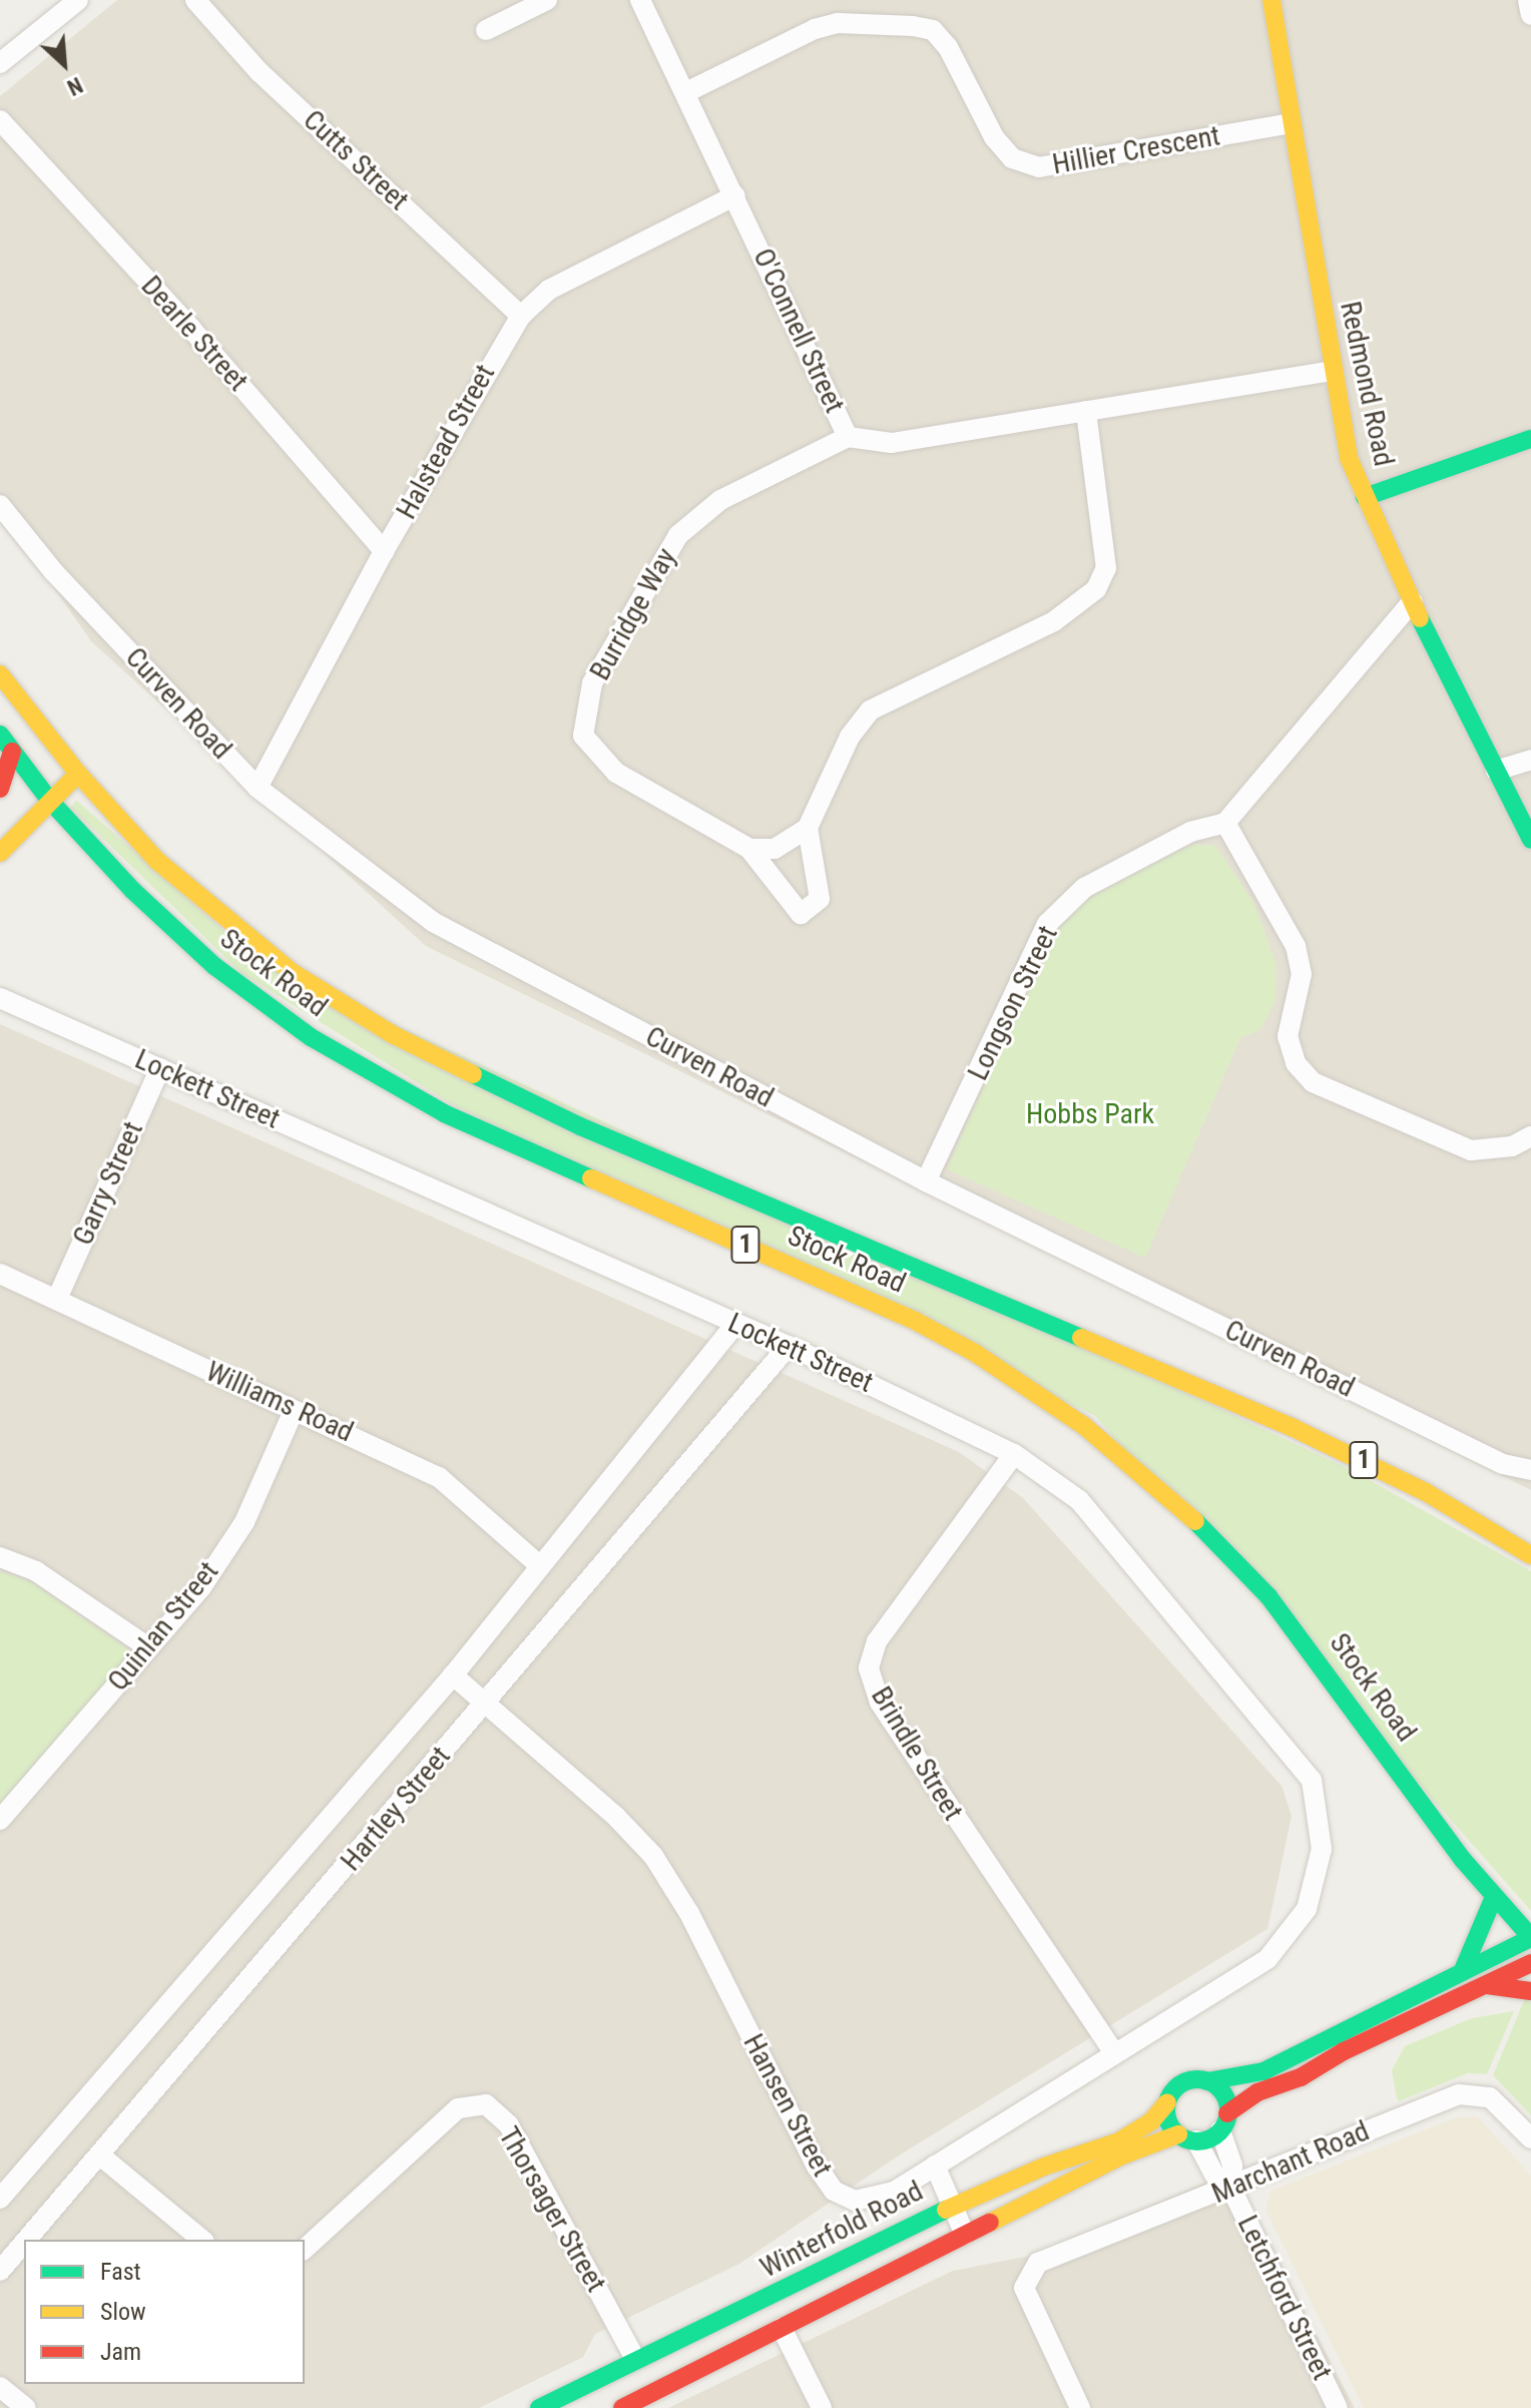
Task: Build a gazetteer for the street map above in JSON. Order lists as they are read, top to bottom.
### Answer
{
  "streets": {
    "main road": [
      "Redmond Road",
      "Stock Road",
      "1",
      "Winterfold Road"
    ],
    "street": [
      "Hillier Crescent",
      "Cutts Street",
      "O'Connell Street",
      "Dearle Street",
      "Halstead Street",
      "Burridge Way",
      "Curven Road",
      "Longson Street",
      "Lockett Street",
      "Garry Street",
      "Williams Road",
      "Quinlan Street",
      "Brindle Street",
      "Hartley Street",
      "Hansen Street",
      "Marchant Road",
      "Thorsager Street",
      "Letchford Street"
    ]
  },
  "crossings": [
    ["Hillier Crescent", "O'Connell Street"],
    ["Hillier Crescent", "Redmond Road"],
    ["Cutts Street", "Halstead Street"],
    ["O'Connell Street", "Redmond Road"],
    ["O'Connell Street", "Halstead Street"],
    ["O'Connell Street", "Burridge Way"],
    ["Dearle Street", "Halstead Street"],
    ["Halstead Street", "Curven Road"],
    ["Curven Road", "Longson Street"],
    ["Lockett Street", "Garry Street"],
    ["Lockett Street", "Brindle Street"],
    ["Lockett Street", "Hartley Street"],
    ["Lockett Street", "Hansen Street"],
    ["Garry Street", "Williams Road"],
    ["Williams Road", "Quinlan Street"],
    ["Williams Road", "Hartley Street"],
    ["Brindle Street", "Hansen Street"],
    ["Hartley Street", "Hansen Street"],
    ["Marchant Road", "Letchford Street"],
    ["Thorsager Street", "Winterfold Road"],
    ["Winterfold Road", "Letchford Street"]
  ],
  "parks": ["Hobbs Park"],
  "legend": ["Fast", "Slow", "Jam"],
  "north": "bottom right"
}
